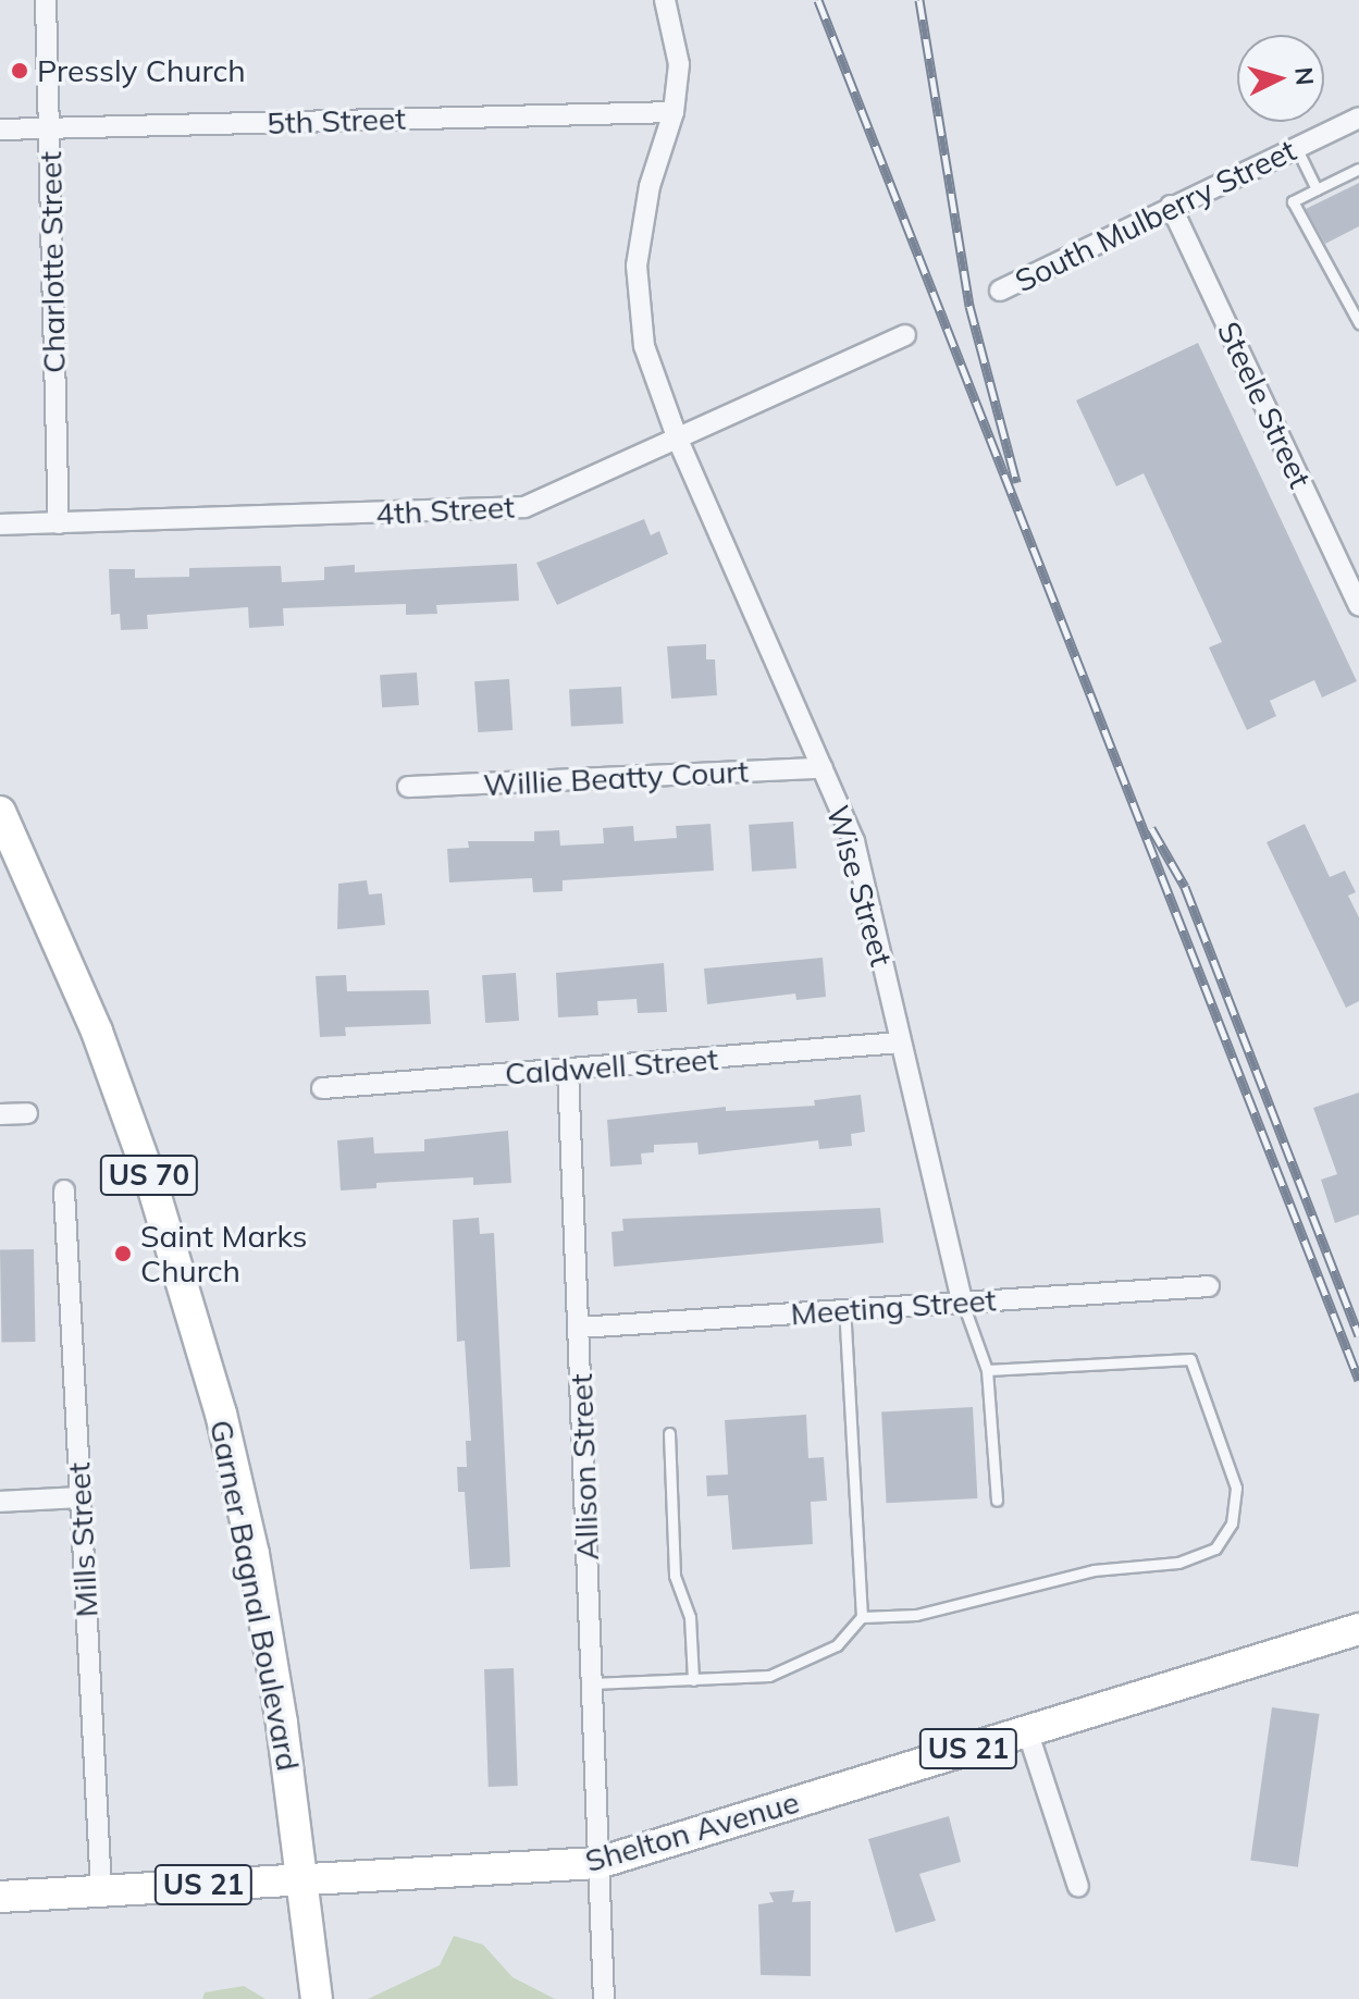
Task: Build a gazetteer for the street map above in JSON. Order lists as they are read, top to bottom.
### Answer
{
  "streets": {
    "main road": [
      "US 70",
      "Garner Bagnal Boulevard",
      "US 21",
      "Shelton Avenue"
    ],
    "street": [
      "5th Street",
      "South Mulberry Street",
      "Charlotte Street",
      "Steele Street",
      "4th Street",
      "Willie Beatty Court",
      "Wise Street",
      "Caldwell Street",
      "Meeting Street",
      "Allison Street",
      "Mills Street"
    ]
  },
  "crossings": [
    ["5th Street", "Charlotte Street"],
    ["5th Street", "Wise Street"],
    ["South Mulberry Street", "Steele Street"],
    ["Charlotte Street", "4th Street"],
    ["4th Street", "Wise Street"],
    ["Willie Beatty Court", "Wise Street"],
    ["Wise Street", "Caldwell Street"],
    ["Wise Street", "Meeting Street"],
    ["Caldwell Street", "Allison Street"],
    ["Meeting Street", "Allison Street"],
    ["Allison Street", "Shelton Avenue"],
    ["Mills Street", "Shelton Avenue"],
    ["Garner Bagnal Boulevard", "Shelton Avenue"]
  ],
  "places": ["Pressly Church", "Saint Marks Church"],
  "north": "right"
}
